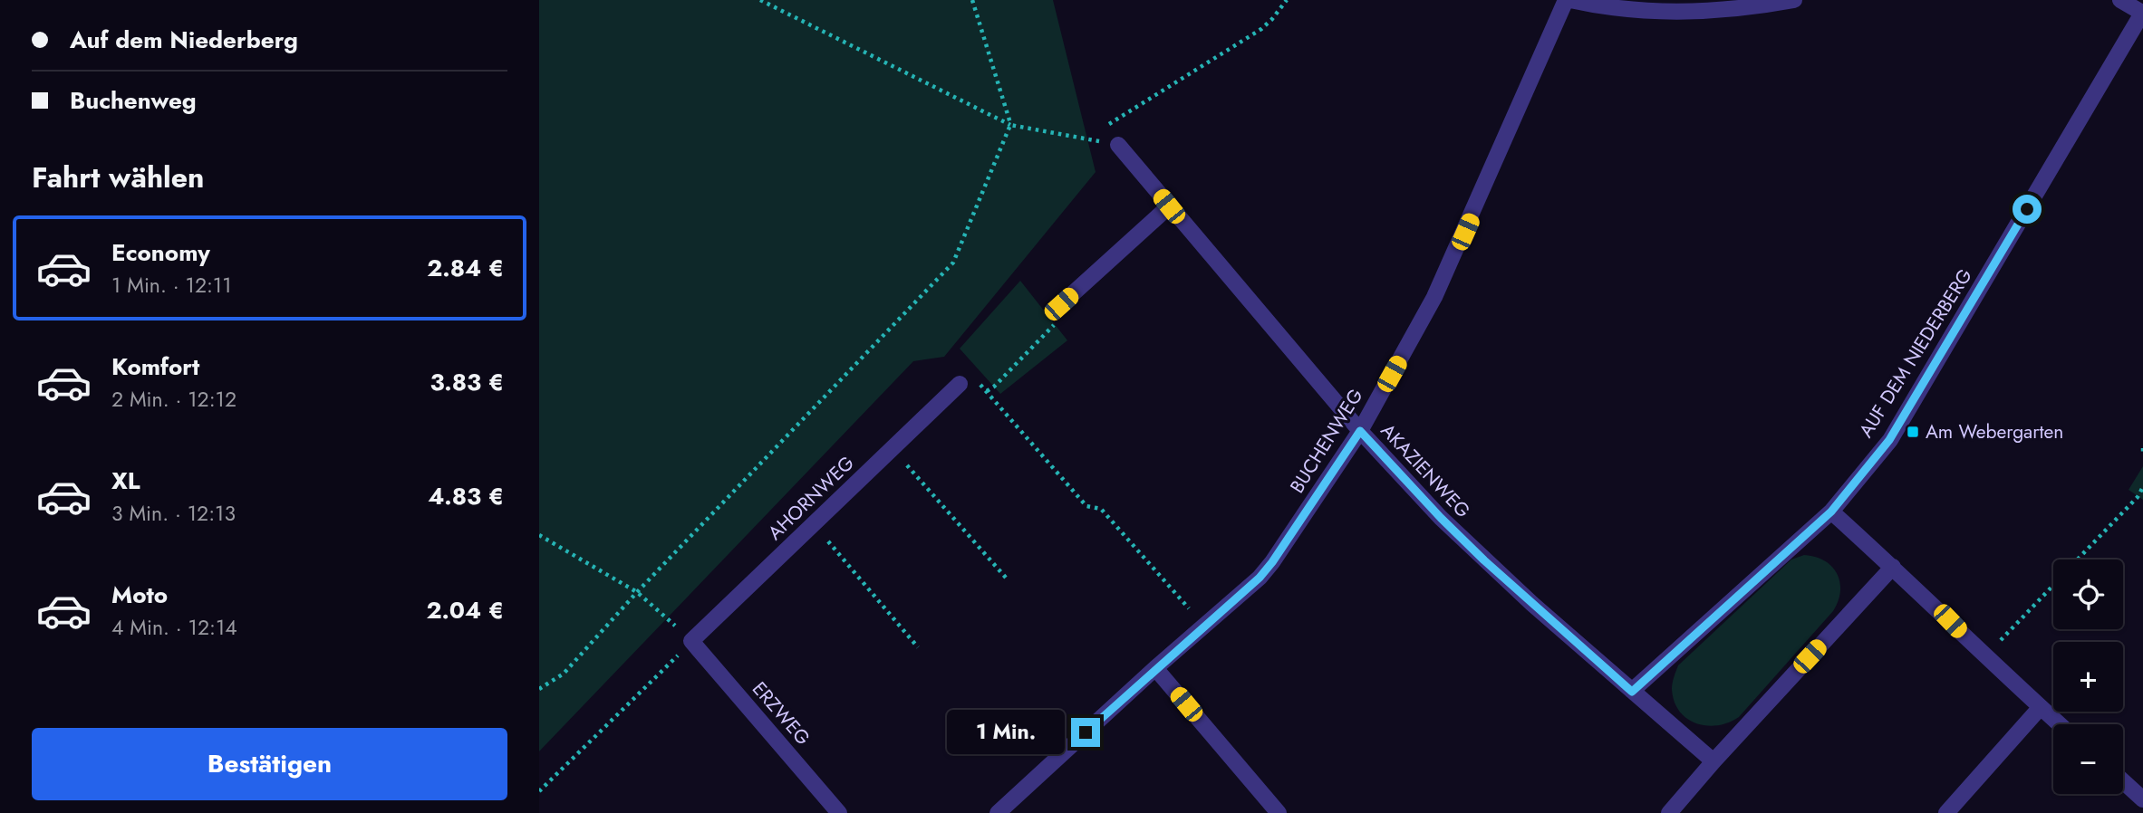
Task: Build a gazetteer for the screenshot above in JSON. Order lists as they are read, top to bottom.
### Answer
{
  "streets": {
    "street": [
      "AUF DEM NIEDERBERG",
      "BUCHENWEG",
      "AKAZIENWEG",
      "AHORNWEG",
      "ERZWEG"
    ]
  },
  "crossings": [
    ["AUF DEM NIEDERBERG", "AKAZIENWEG"],
    ["BUCHENWEG", "AKAZIENWEG"],
    ["AHORNWEG", "ERZWEG"]
  ],
  "places": {
    "transit": ["Am Webergarten"]
  },
  "page": {
    "banner": ["Auf dem Niederberg", "Buchenweg"],
    "heading": "Fahrt wählen",
    "list": [
      {
        "name": "Economy",
        "note": "1 Min. · 12:11",
        "value": "2.84 €"
      },
      {
        "name": "Komfort",
        "note": "2 Min. · 12:12",
        "value": "3.83 €"
      },
      {
        "name": "XL",
        "note": "3 Min. · 12:13",
        "value": "4.83 €"
      },
      {
        "name": "Moto",
        "note": "4 Min. · 12:14",
        "value": "2.04 €"
      }
    ],
    "map_buttons": ["+", "−"],
    "bubble": "1 Min.",
    "buttons": "Bestätigen"
  }
}
